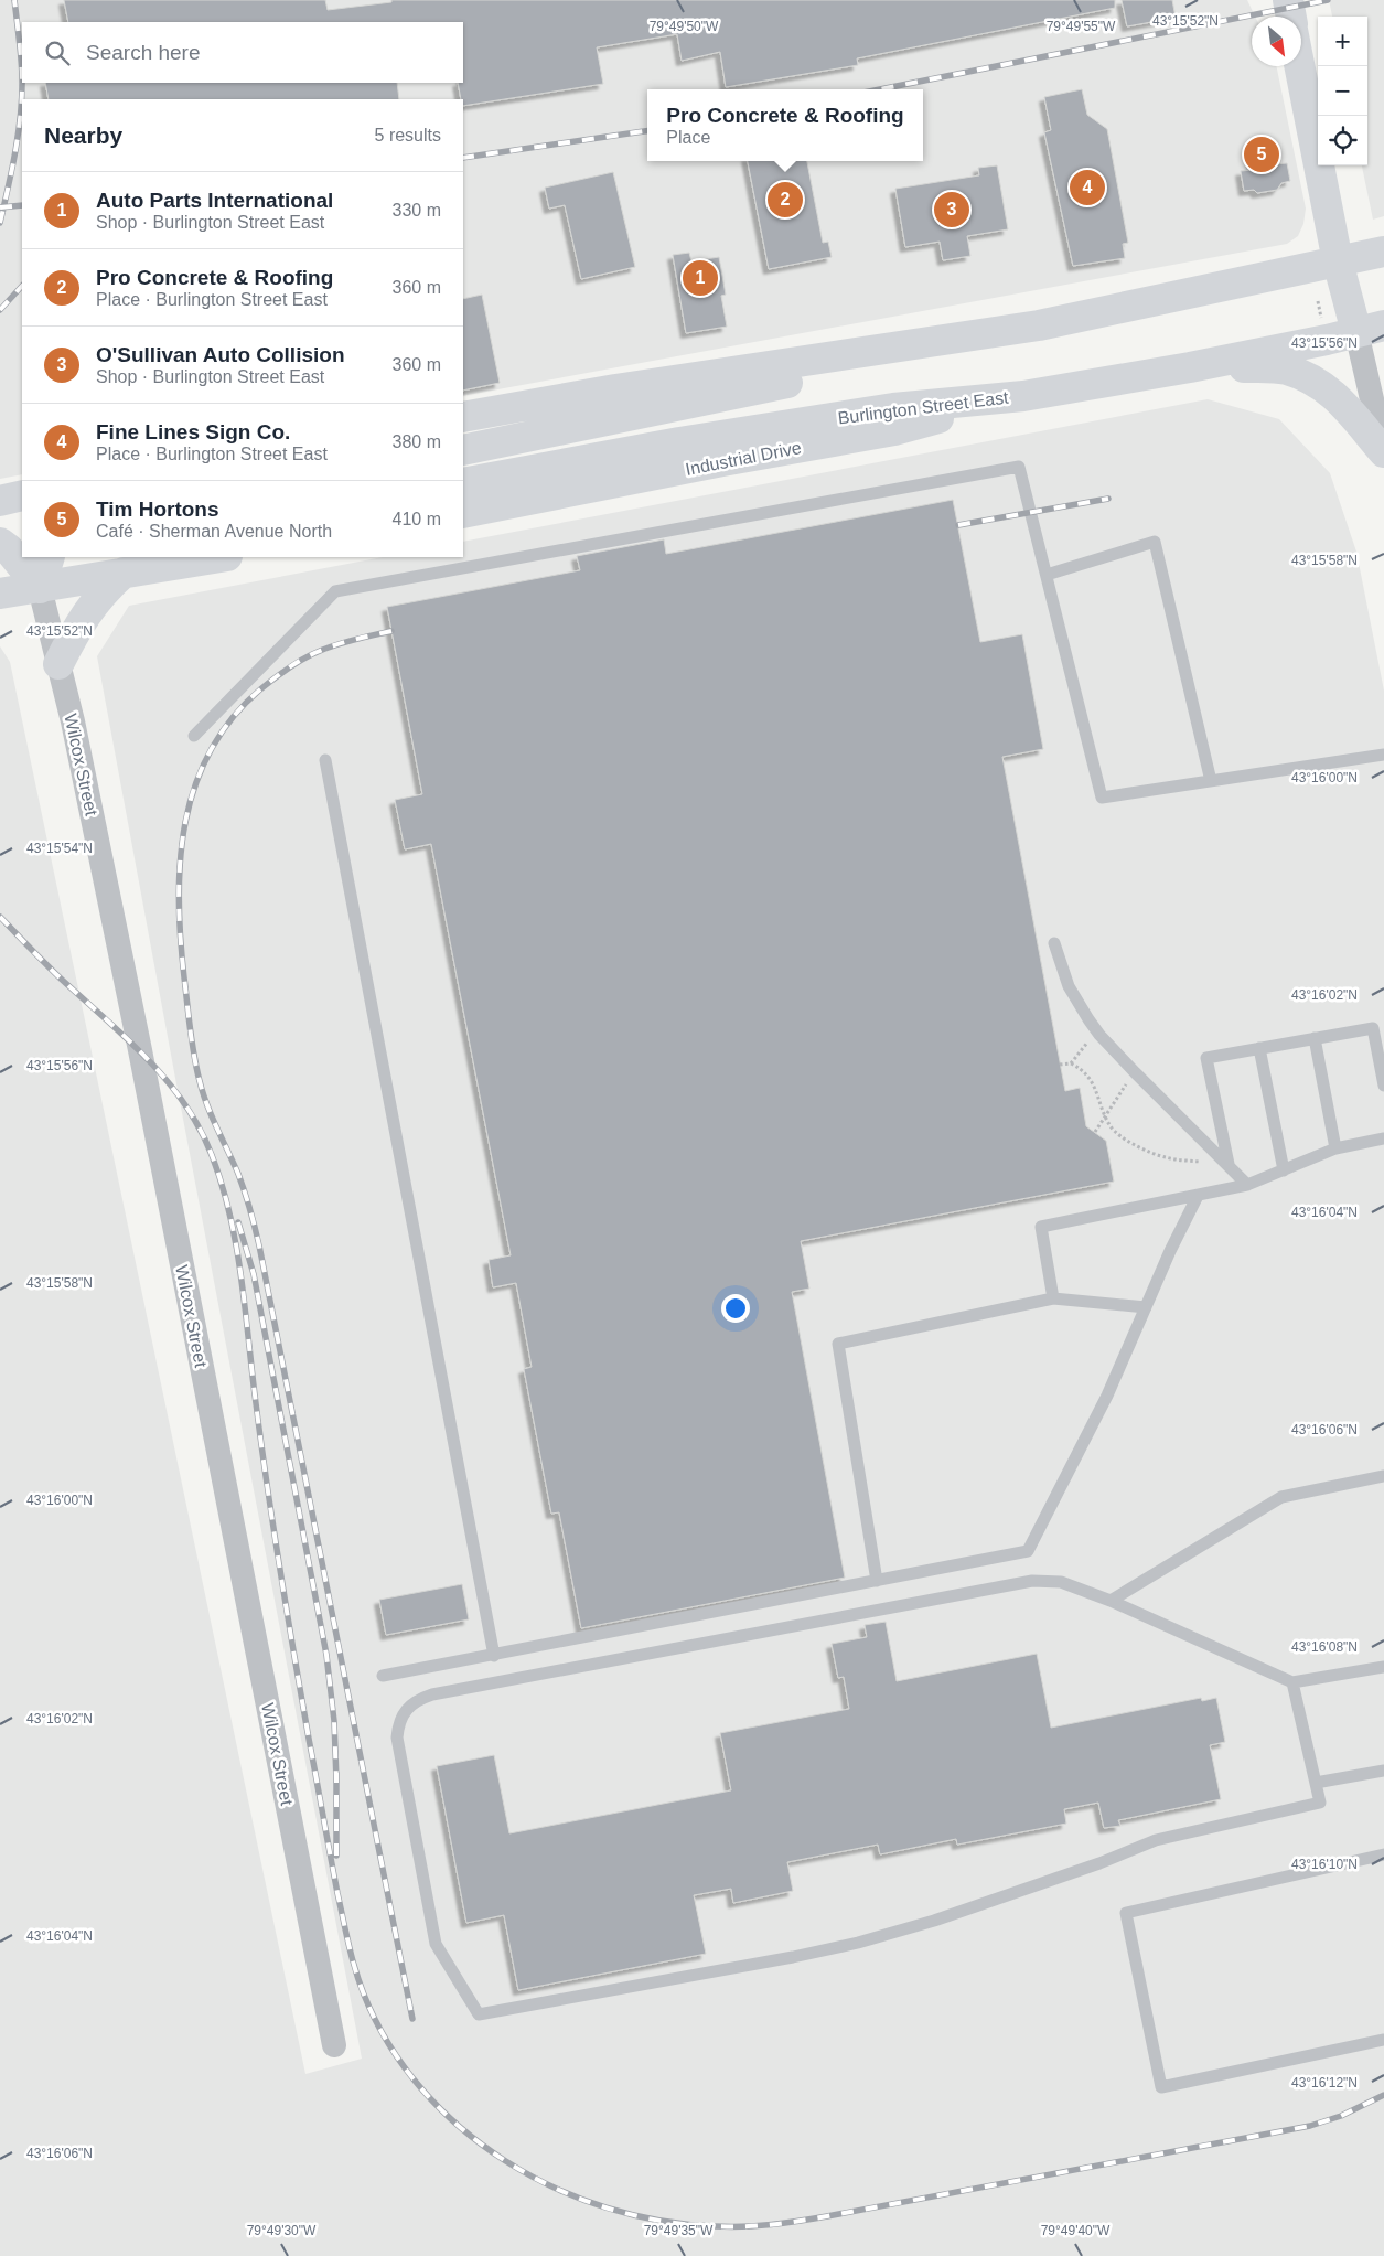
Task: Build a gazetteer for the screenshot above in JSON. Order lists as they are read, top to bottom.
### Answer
{
  "streets": {
    "main road": ["Burlington Street East", "Industrial Drive"],
    "street": ["Wilcox Street"]
  },
  "crossings": [
    ["Burlington Street East", "Industrial Drive"]
  ],
  "north": "bottom right",
  "page": {
    "map_buttons": ["+", "−"],
    "search": "Search here",
    "popup": ["Pro Concrete & Roofing", "Place"],
    "heading": ["Nearby", "5 results"],
    "pins": [
      "5",
      "4",
      "2",
      "3",
      "1"
    ],
    "list": [
      {
        "mark": "1",
        "name": "Auto Parts International",
        "note": "Shop · Burlington Street East",
        "value": "330 m"
      },
      {
        "mark": "2",
        "name": "Pro Concrete & Roofing",
        "note": "Place · Burlington Street East",
        "value": "360 m"
      },
      {
        "mark": "3",
        "name": "O'Sullivan Auto Collision",
        "note": "Shop · Burlington Street East",
        "value": "360 m"
      },
      {
        "mark": "4",
        "name": "Fine Lines Sign Co.",
        "note": "Place · Burlington Street East",
        "value": "380 m"
      },
      {
        "mark": "5",
        "name": "Tim Hortons",
        "note": "Café · Sherman Avenue North",
        "value": "410 m"
      }
    ]
  },
  "coordinates": [
    "43°15'52\"N",
    "79°49'55\"W",
    "79°49'50\"W",
    "43°15'56\"N",
    "43°15'58\"N",
    "43°16'00\"N",
    "43°15'54\"N",
    "43°16'02\"N",
    "43°16'04\"N",
    "43°16'06\"N",
    "43°16'08\"N",
    "43°16'10\"N",
    "43°16'12\"N",
    "79°49'30\"W",
    "79°49'35\"W",
    "79°49'40\"W"
  ]
}
